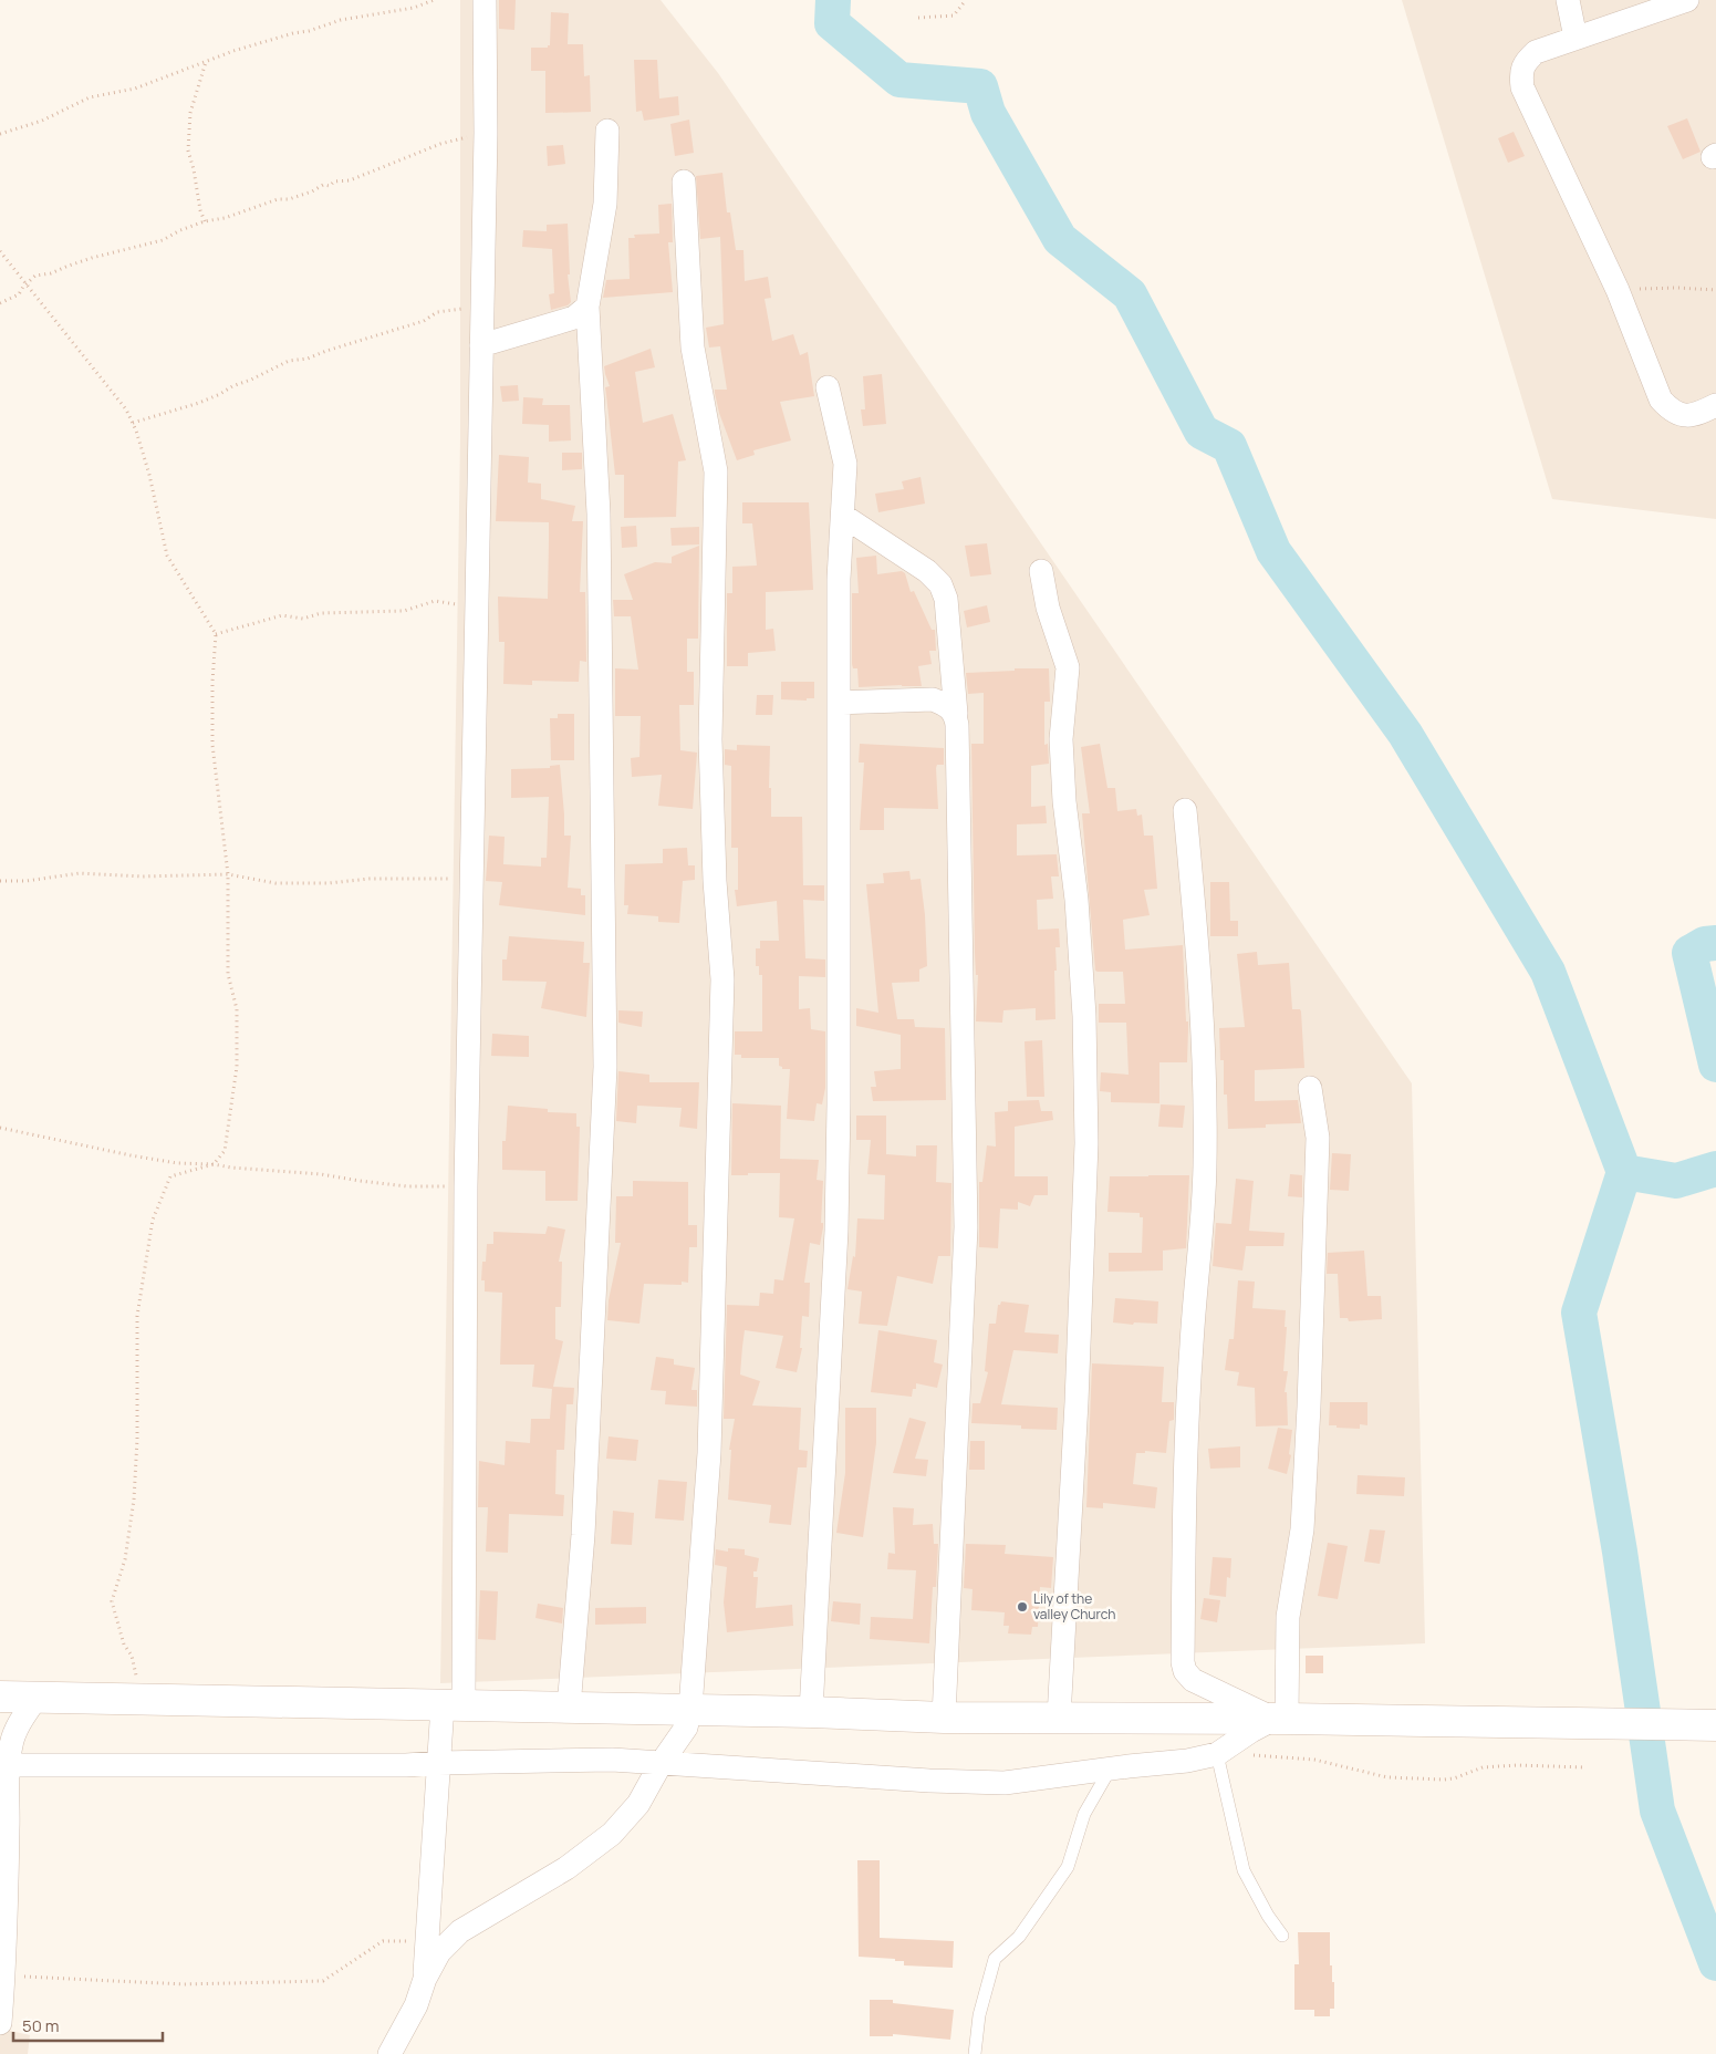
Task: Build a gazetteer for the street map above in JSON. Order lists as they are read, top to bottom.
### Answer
{
  "places": ["Lily of the valley Church"],
  "scale_bar": "50 m"
}
